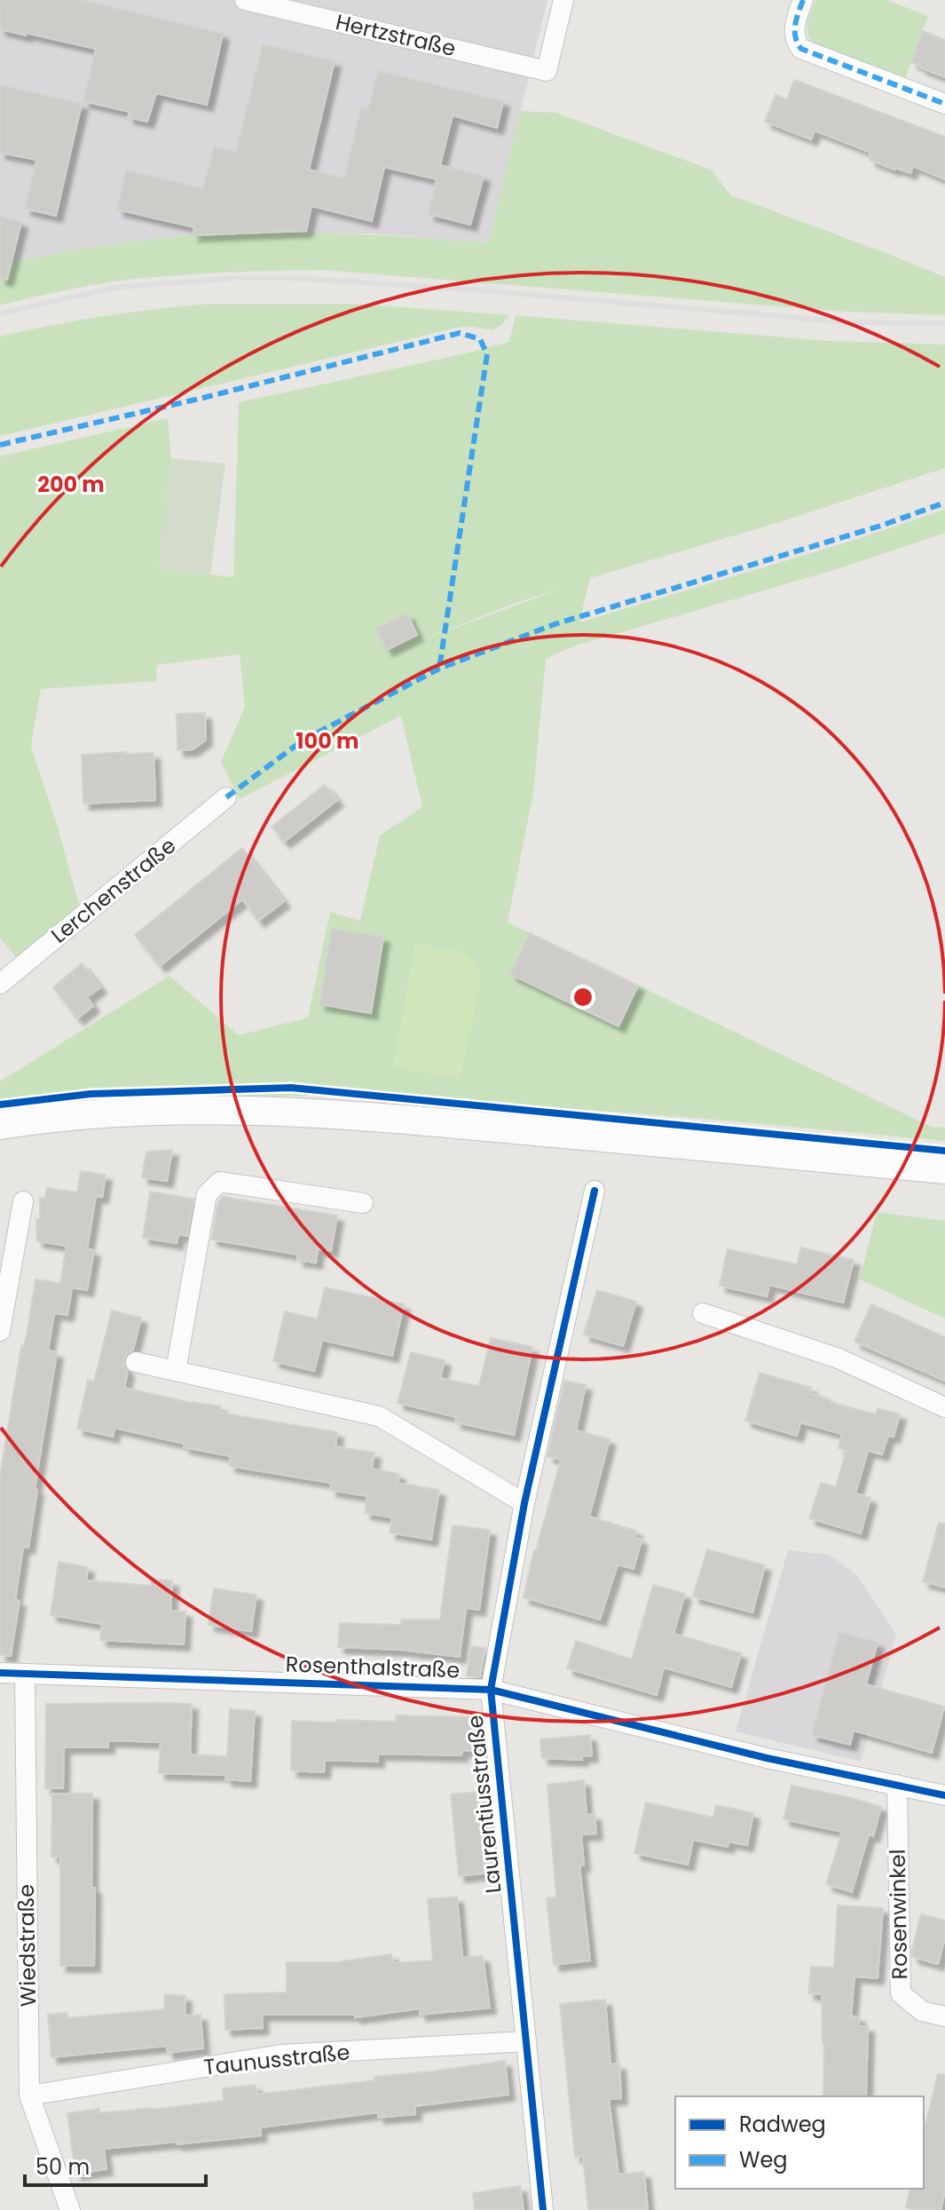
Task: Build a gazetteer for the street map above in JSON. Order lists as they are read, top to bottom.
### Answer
{
  "streets": {
    "street": [
      "Hertzstraße",
      "Lerchenstraße",
      "Rosenthalstraße",
      "Laurentiusstraße",
      "Rosenwinkel",
      "Wiedstraße",
      "Taunusstraße"
    ]
  },
  "crossings": [
    ["Rosenthalstraße", "Laurentiusstraße"],
    ["Rosenthalstraße", "Rosenwinkel"],
    ["Rosenthalstraße", "Wiedstraße"],
    ["Laurentiusstraße", "Taunusstraße"],
    ["Wiedstraße", "Taunusstraße"]
  ],
  "legend": ["Radweg", "Weg"],
  "scale_bar": "50 m",
  "rings": ["200 m", "100 m"]
}
